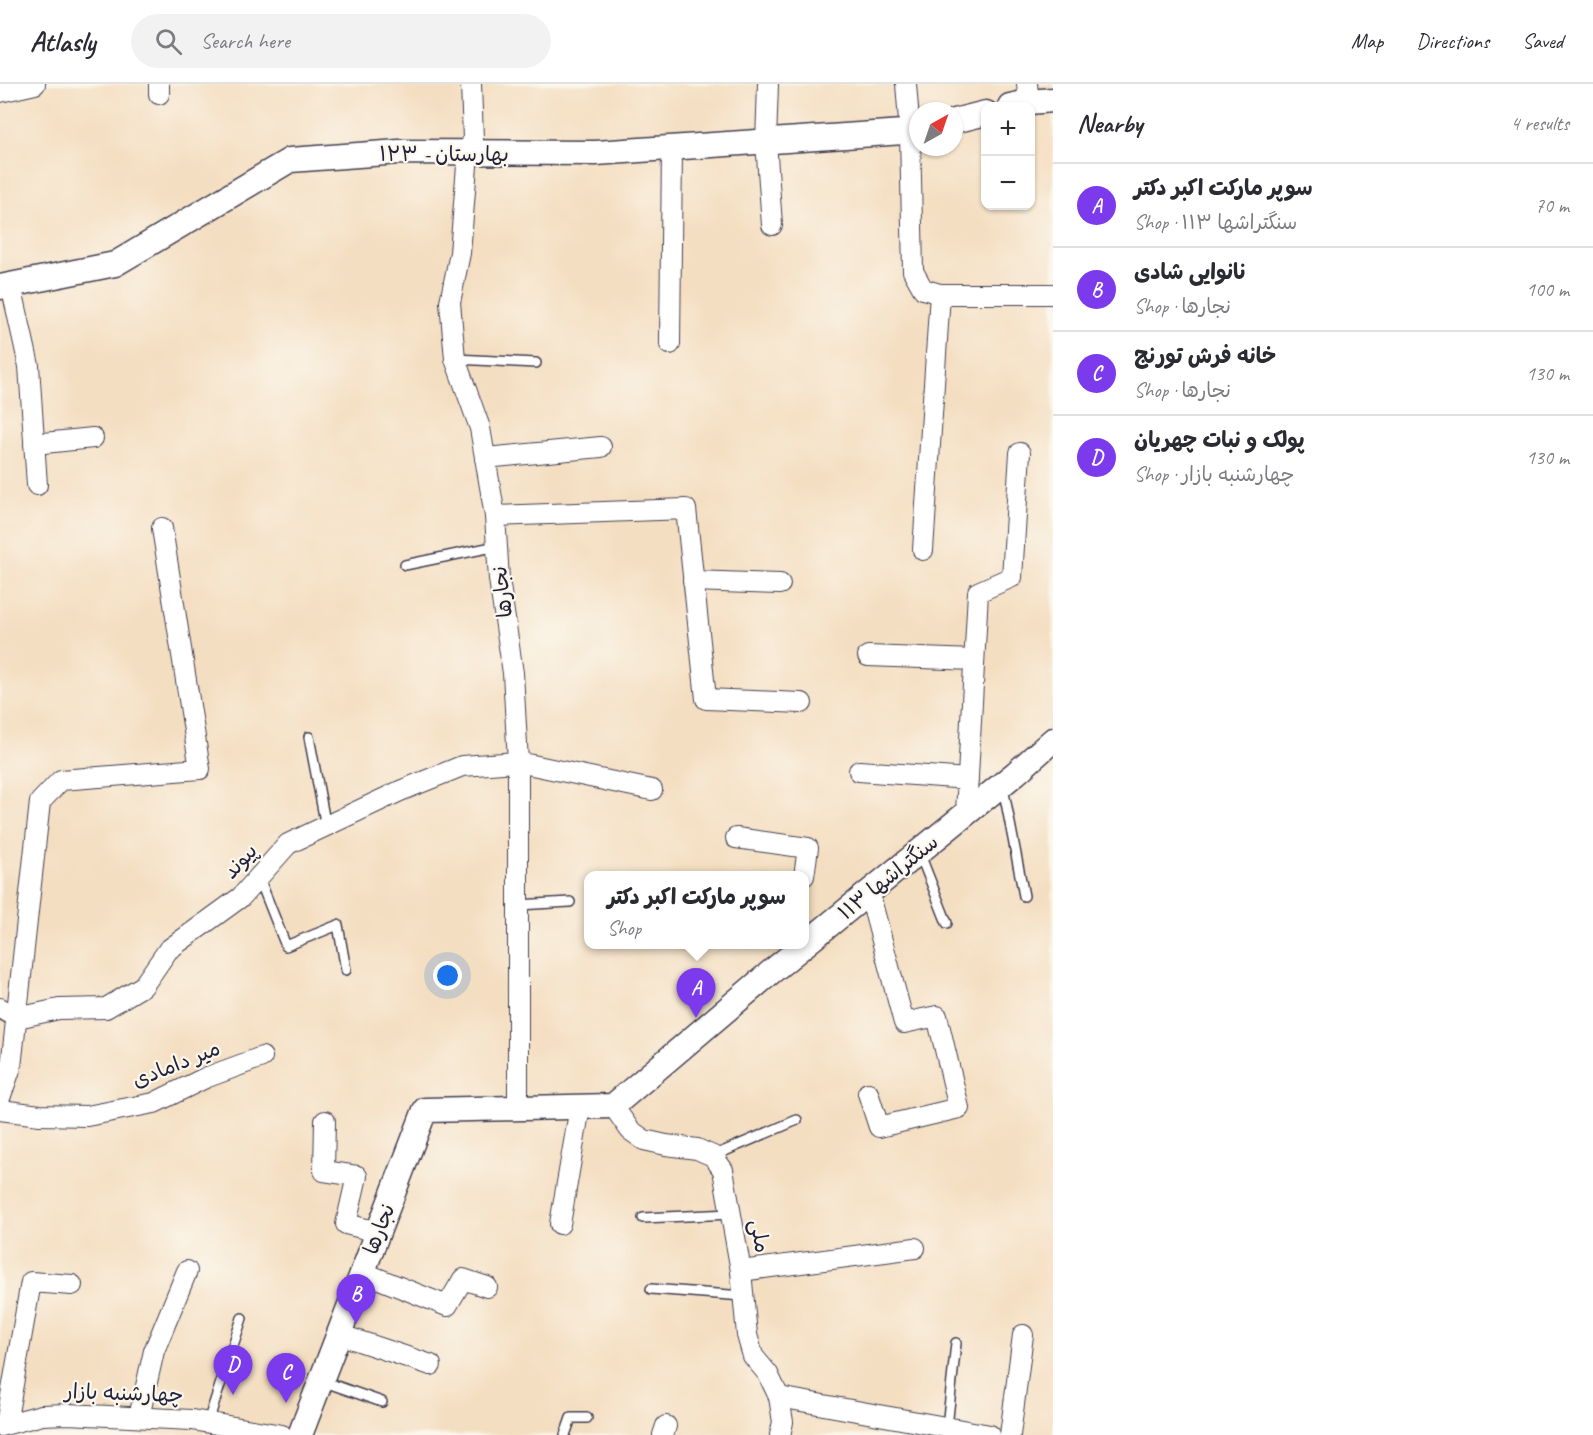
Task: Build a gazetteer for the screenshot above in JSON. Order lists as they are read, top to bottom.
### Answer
{
  "streets": {
    "street": [
      "بهارستان - ۱۲۳",
      "نجارها",
      "پیوند",
      "سنگتراشها ۱۱۳",
      "میر دامادی",
      "ملی",
      "چهارشنبه بازار"
    ]
  },
  "crossings": [
    ["بهارستان - ۱۲۳", "نجارها"],
    ["نجارها", "پیوند"],
    ["نجارها", "سنگتراشها ۱۱۳"]
  ],
  "north": "top right",
  "page": {
    "header": "Atlasly",
    "search": "Search here",
    "nav": ["Map", "Directions", "Saved"],
    "heading": ["Nearby", "4 results"],
    "map_buttons": ["+", "−"],
    "list": [
      {
        "mark": "A",
        "name": "سوپر مارکت اکبر دکتر",
        "note": "Shop · سنگتراشها ۱۱۳",
        "value": "70 m"
      },
      {
        "mark": "B",
        "name": "نانوایی شادی",
        "note": "Shop · نجارها",
        "value": "100 m"
      },
      {
        "mark": "C",
        "name": "خانه فرش تورنج",
        "note": "Shop · نجارها",
        "value": "130 m"
      },
      {
        "mark": "D",
        "name": "پولک و نبات چهریان",
        "note": "Shop · چهارشنبه بازار",
        "value": "130 m"
      }
    ],
    "popup": ["سوپر مارکت اکبر دکتر", "Shop"],
    "pins": [
      "A",
      "B",
      "D",
      "C"
    ]
  }
}
